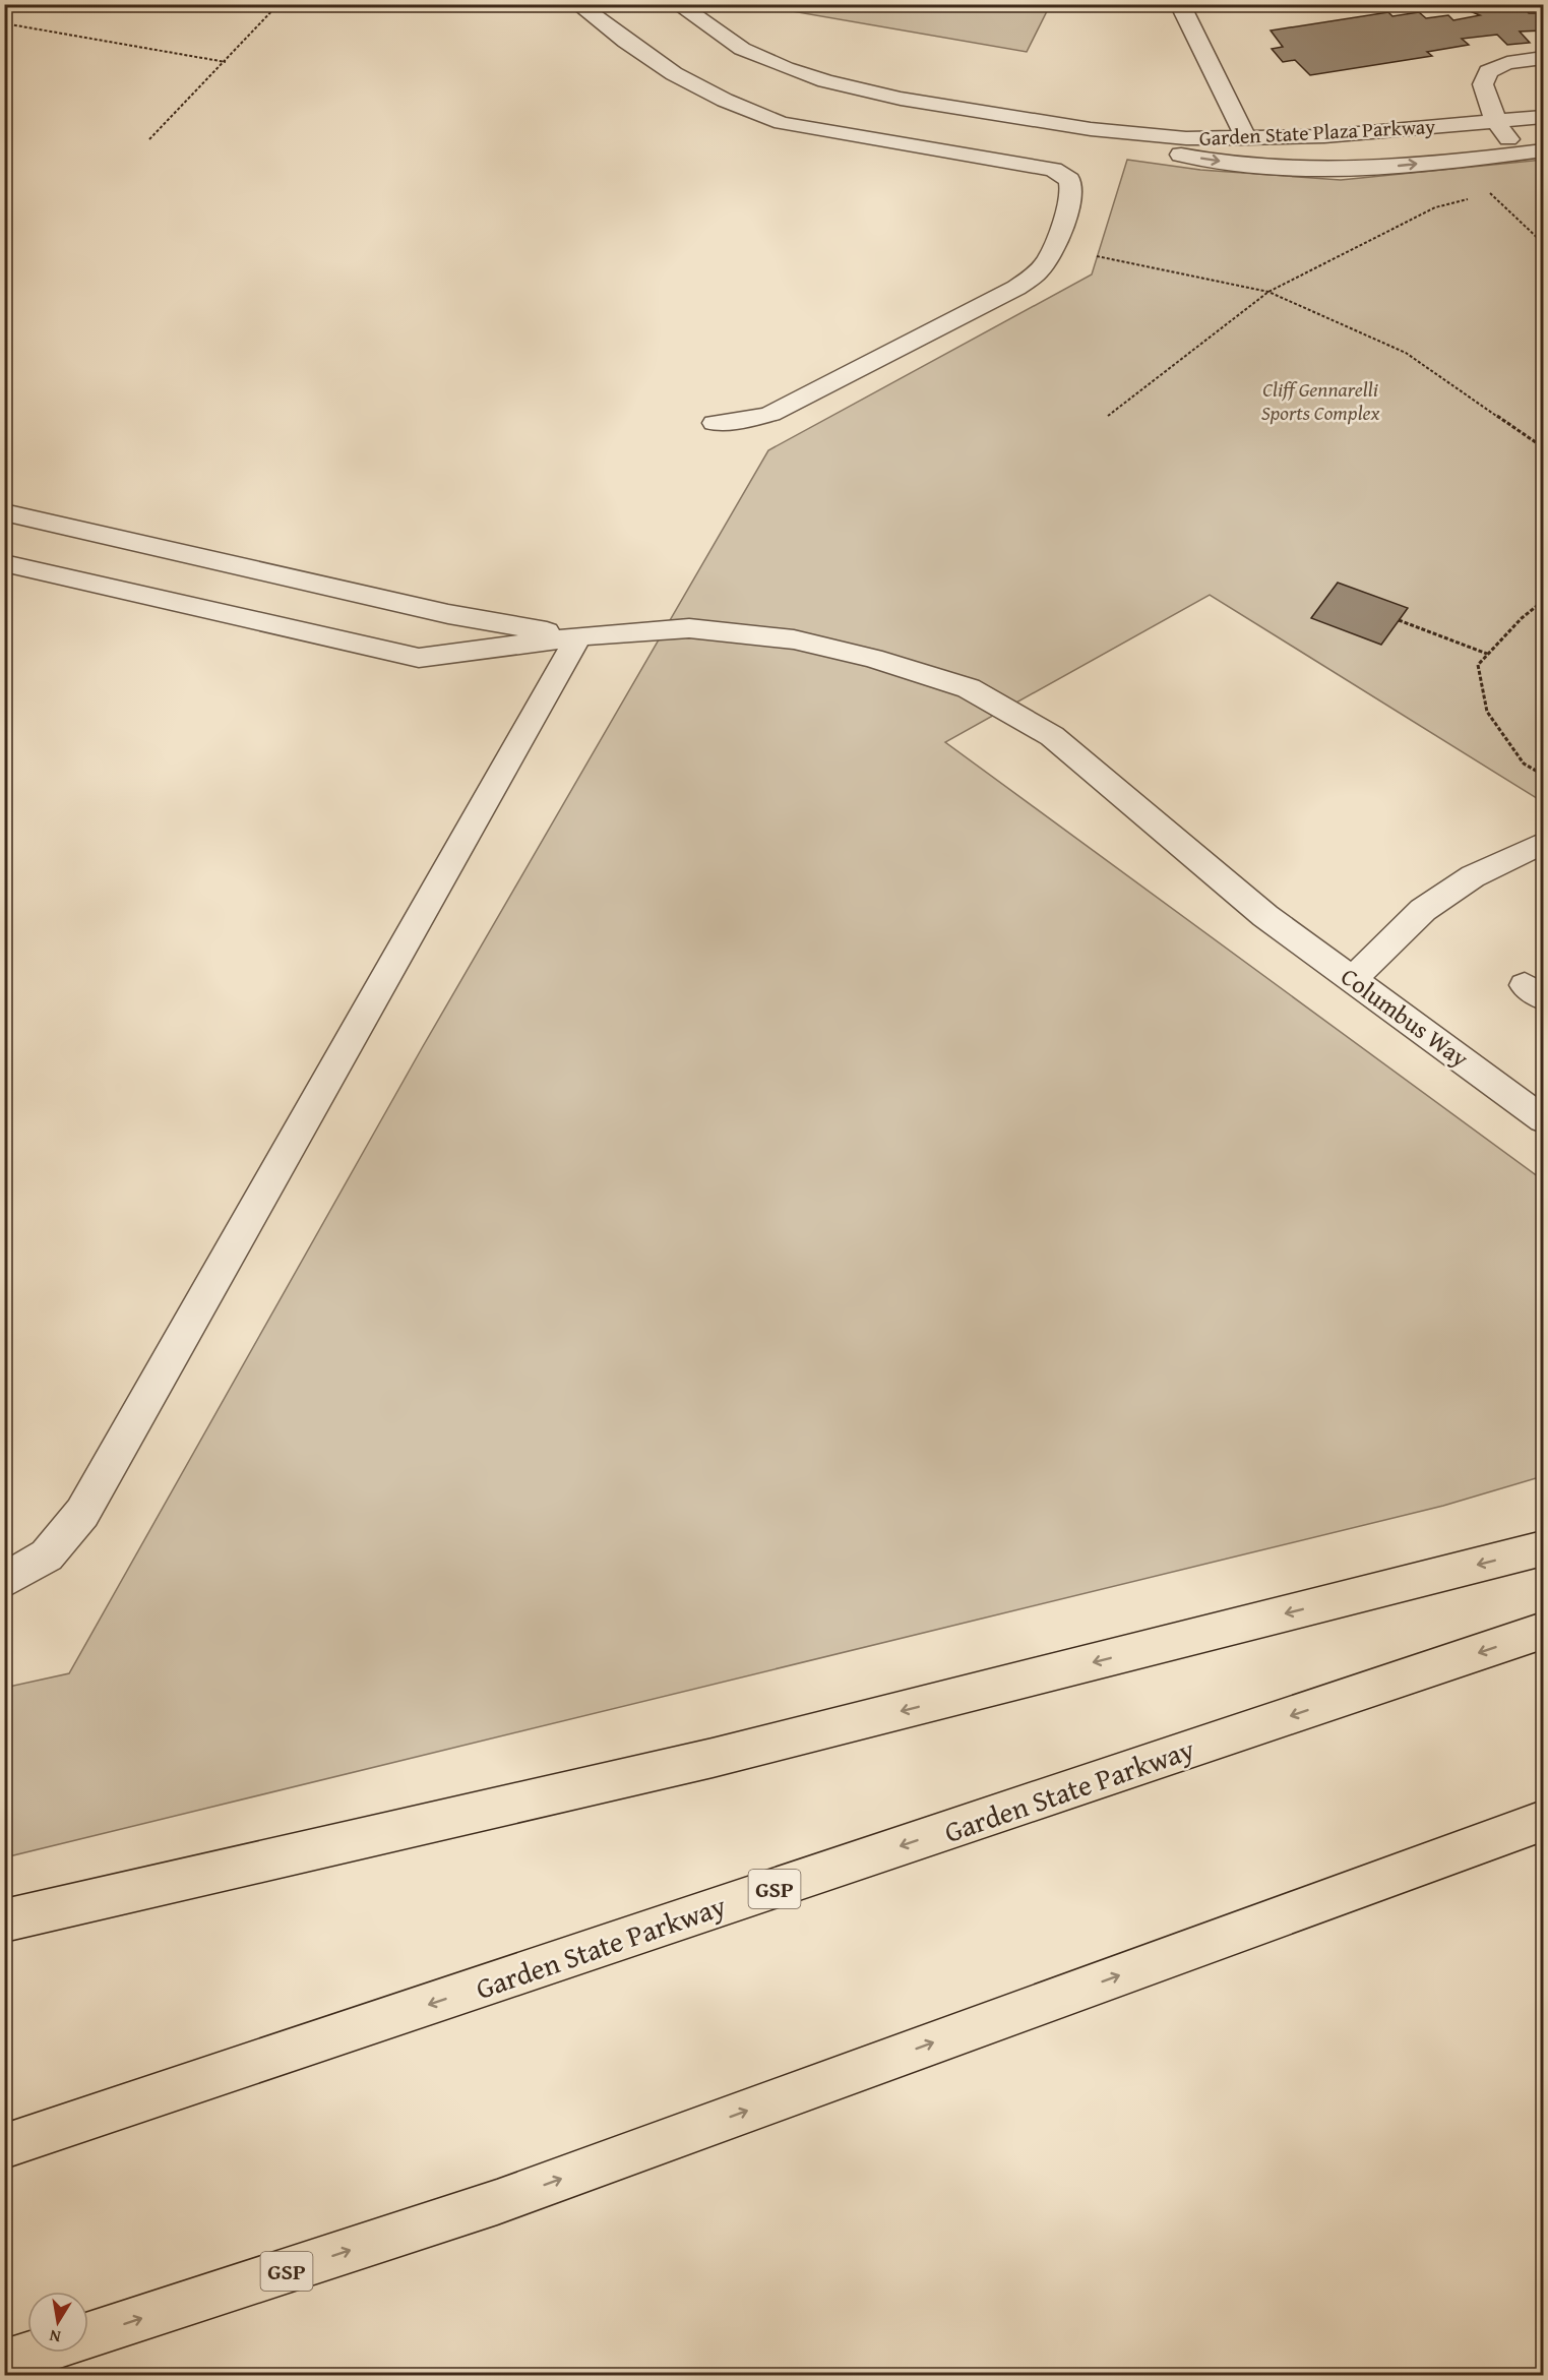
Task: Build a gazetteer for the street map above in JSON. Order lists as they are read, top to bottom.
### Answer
{
  "streets": {
    "highway": ["Garden State Parkway", "GSP"],
    "street": ["Garden State Plaza Parkway", "Columbus Way"]
  },
  "parks": ["Cliff Gennarelli Sports Complex"],
  "north": "bottom"
}
